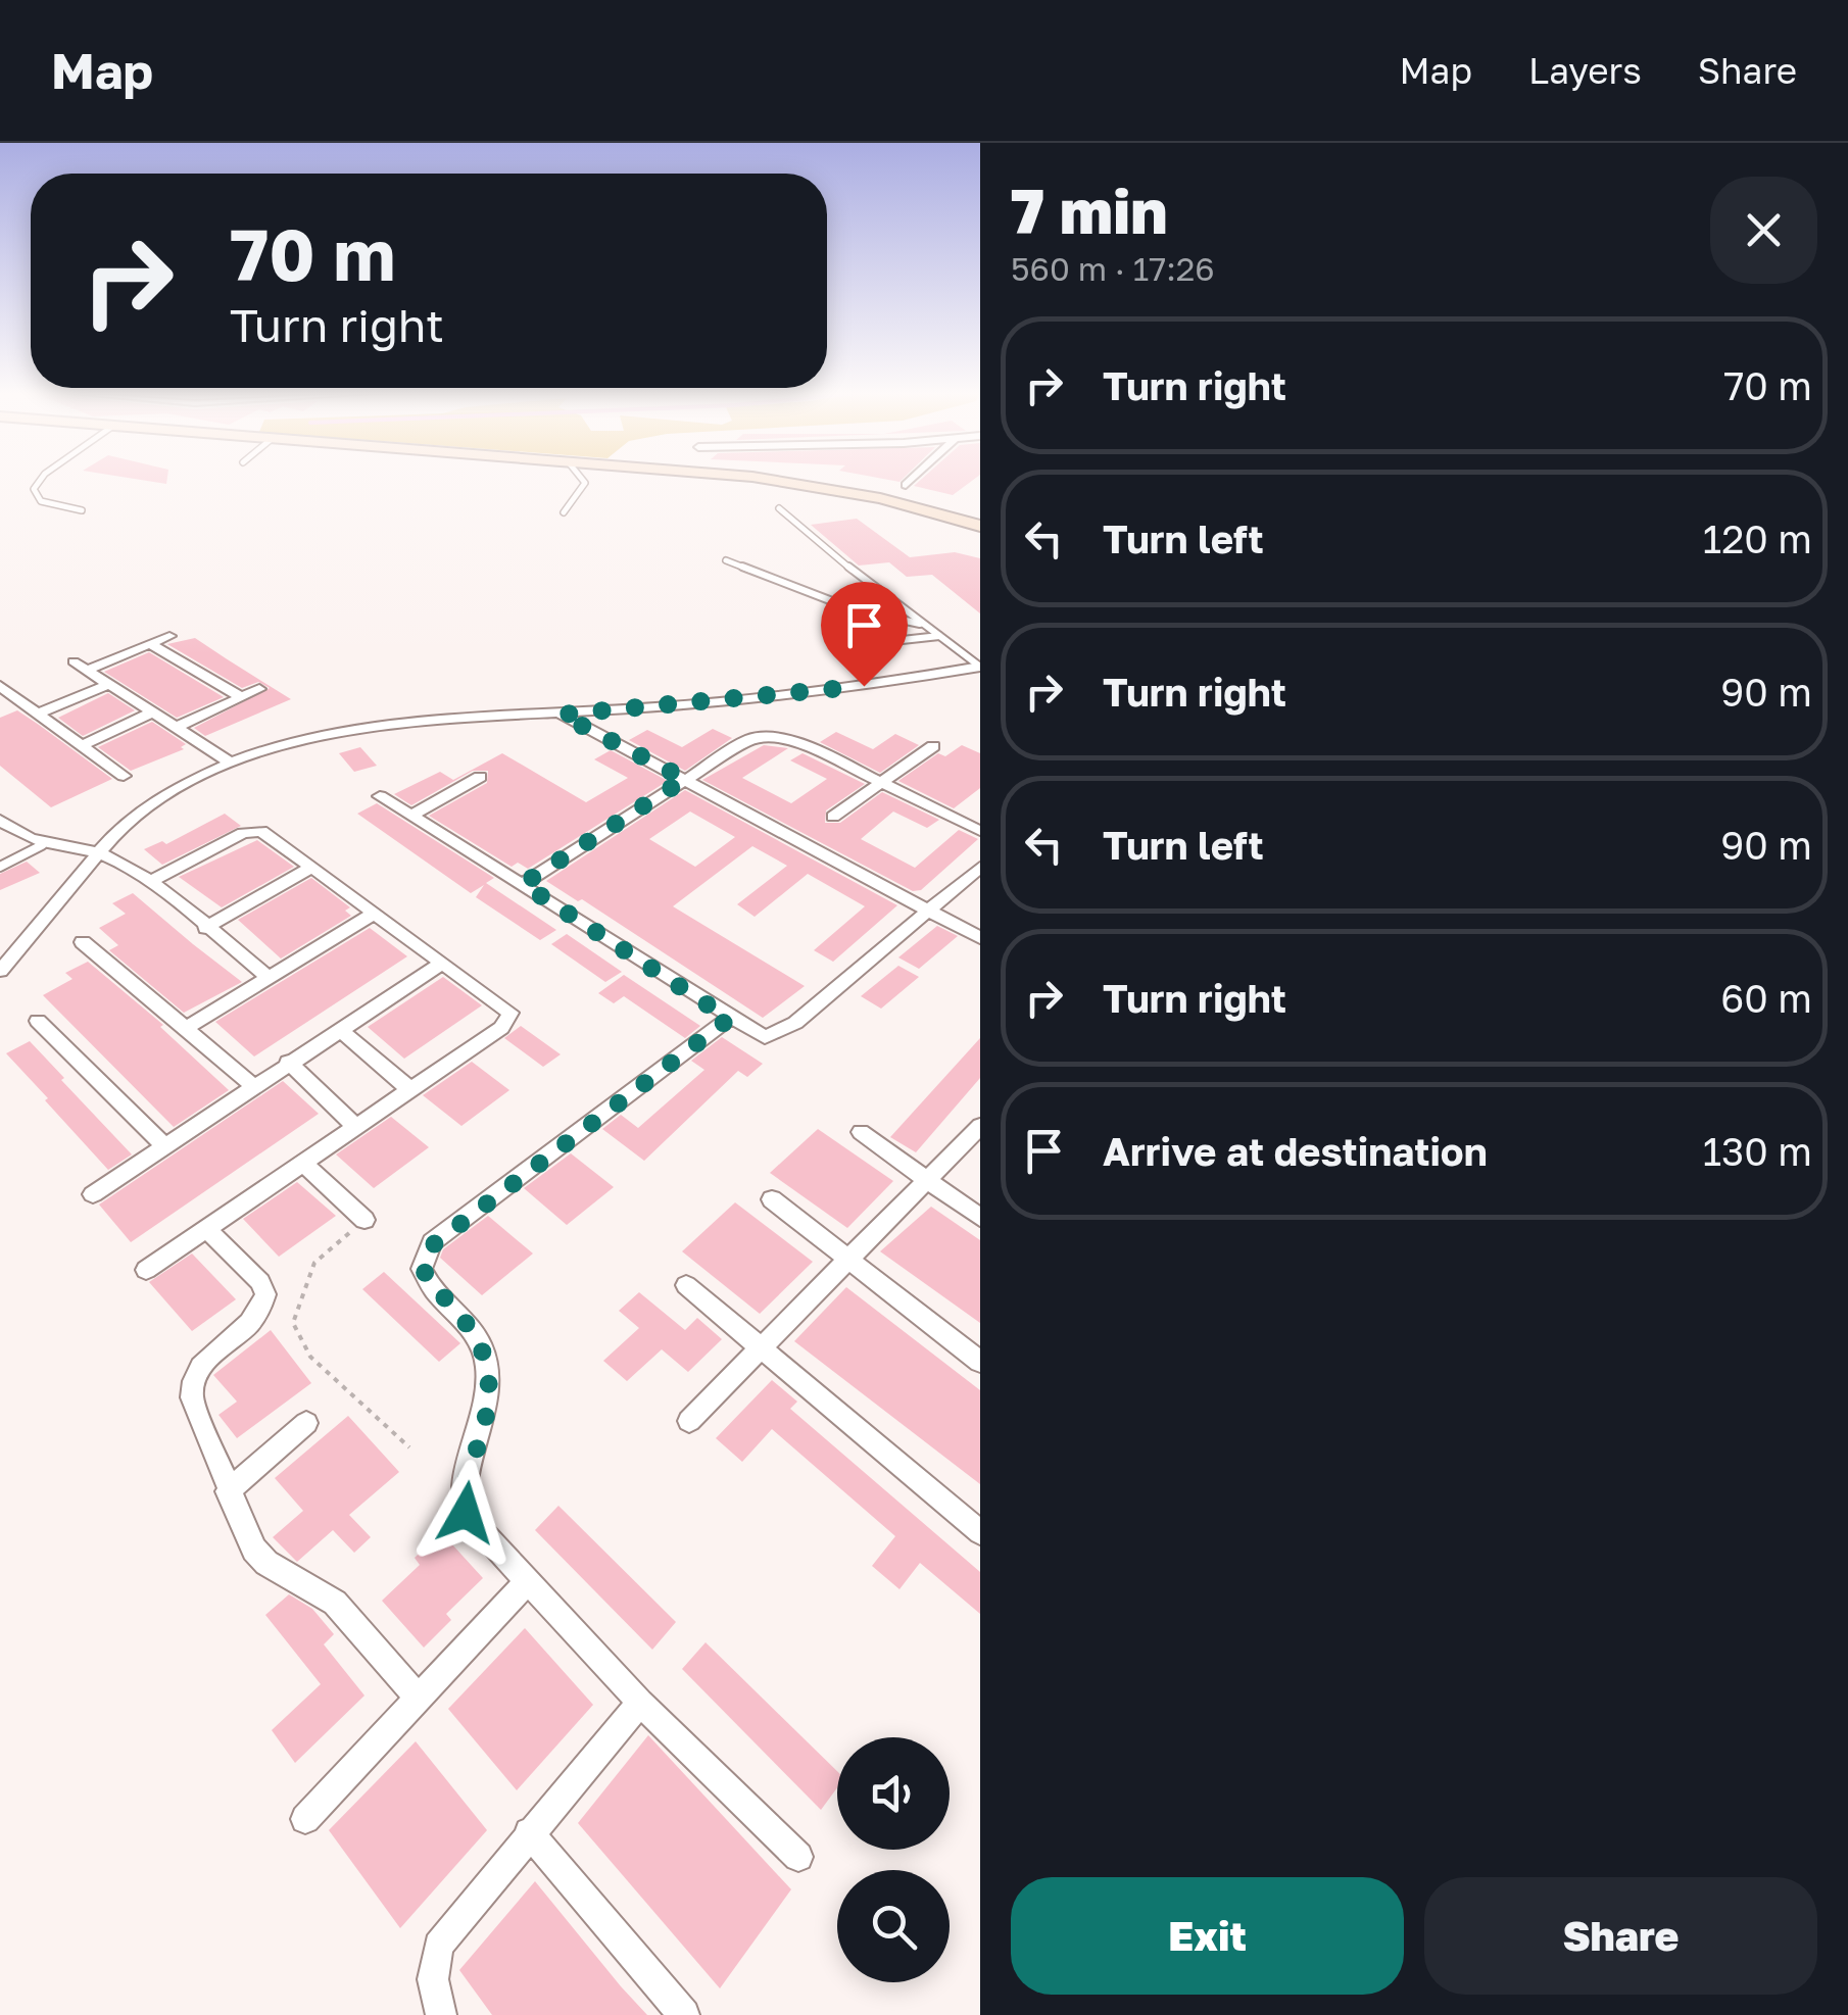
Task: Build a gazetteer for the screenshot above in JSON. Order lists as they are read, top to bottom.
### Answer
{
  "page": {
    "header": "Map",
    "nav": ["Map", "Layers", "Share"],
    "heading": ["7 min", "560 m · 17:26"],
    "turn": ["70 m", "Turn right"],
    "list": [
      {
        "name": "Turn right",
        "value": "70 m"
      },
      {
        "name": "Turn left",
        "value": "120 m"
      },
      {
        "name": "Turn right",
        "value": "90 m"
      },
      {
        "name": "Turn left",
        "value": "90 m"
      },
      {
        "name": "Turn right",
        "value": "60 m"
      },
      {
        "name": "Arrive at destination",
        "value": "130 m"
      }
    ],
    "buttons": ["Exit", "Share"]
  }
}
